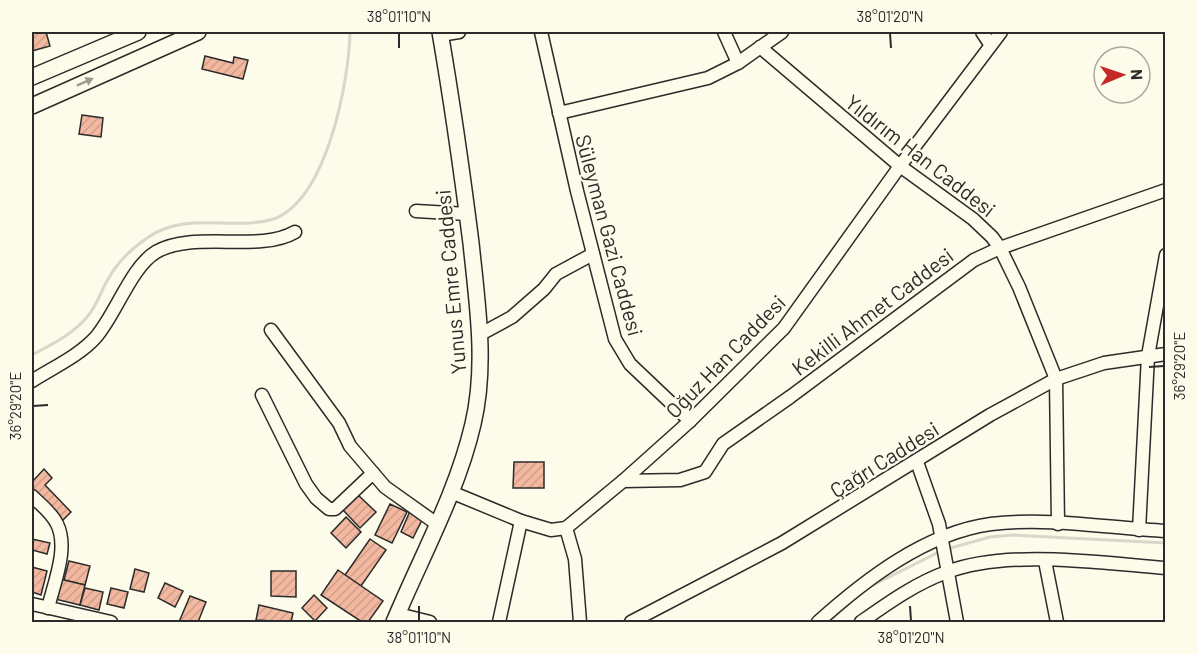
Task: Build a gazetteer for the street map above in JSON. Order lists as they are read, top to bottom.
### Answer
{
  "streets": {
    "main road": ["Yunus Emre Caddesi"],
    "street": [
      "Yıldırım Han Caddesi",
      "Süleyman Gazi Caddesi",
      "Kekilli Ahmet Caddesi",
      "Oğuz Han Caddesi",
      "Çağrı Caddesi"
    ]
  },
  "crossings": [
    ["Yıldırım Han Caddesi", "Kekilli Ahmet Caddesi"],
    ["Yıldırım Han Caddesi", "Oğuz Han Caddesi"],
    ["Yıldırım Han Caddesi", "Çağrı Caddesi"],
    ["Süleyman Gazi Caddesi", "Oğuz Han Caddesi"],
    ["Kekilli Ahmet Caddesi", "Oğuz Han Caddesi"]
  ],
  "north": "right",
  "coordinates": ["38°01'10\"N", "38°01'20\"N", "36°29'20\"E"]
}
